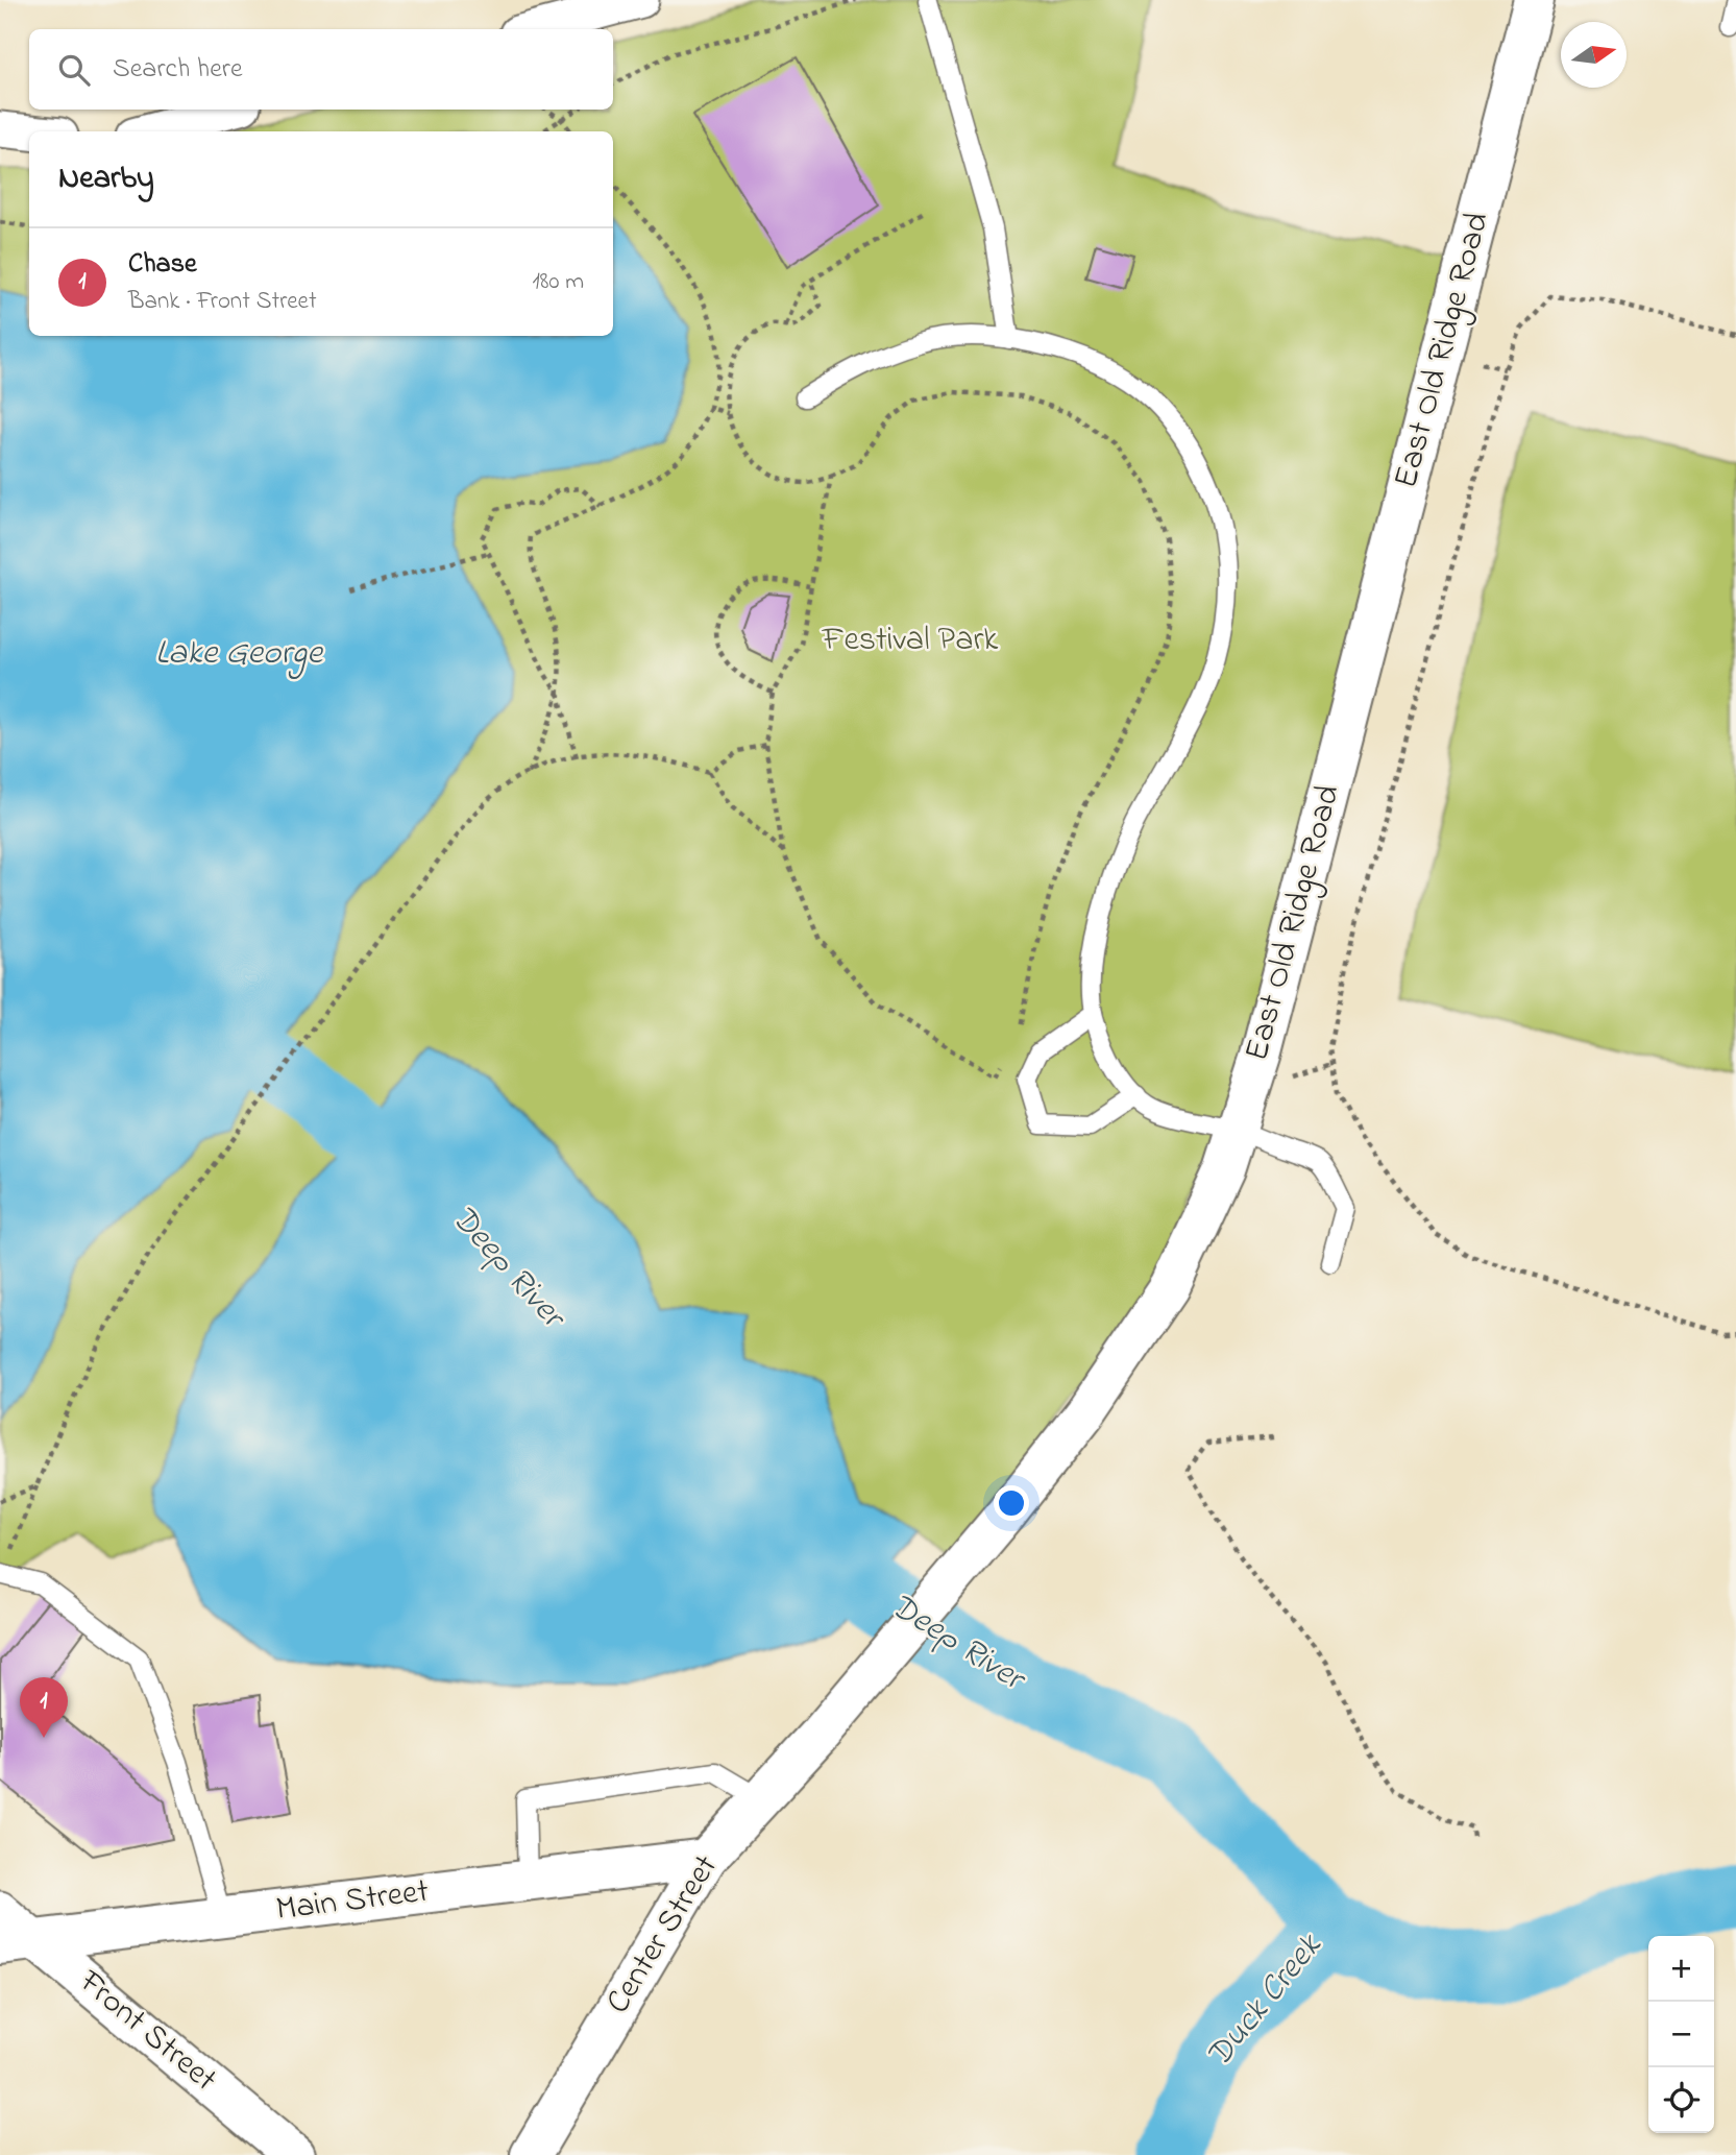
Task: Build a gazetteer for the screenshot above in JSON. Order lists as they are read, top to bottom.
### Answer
{
  "streets": {
    "street": [
      "East Old Ridge Road",
      "Main Street",
      "Center Street",
      "Front Street"
    ]
  },
  "crossings": [
    ["East Old Ridge Road", "Center Street"],
    ["Main Street", "Center Street"],
    ["Main Street", "Front Street"]
  ],
  "water": ["Lake George", "Deep River", "Duck Creek"],
  "parks": ["Festival Park"],
  "north": "right",
  "page": {
    "search": "Search here",
    "heading": "Nearby",
    "list": [
      {
        "mark": "1",
        "name": "Chase",
        "note": "Bank · Front Street",
        "value": "180 m"
      }
    ],
    "pins": "1",
    "map_buttons": ["+", "−"]
  }
}
